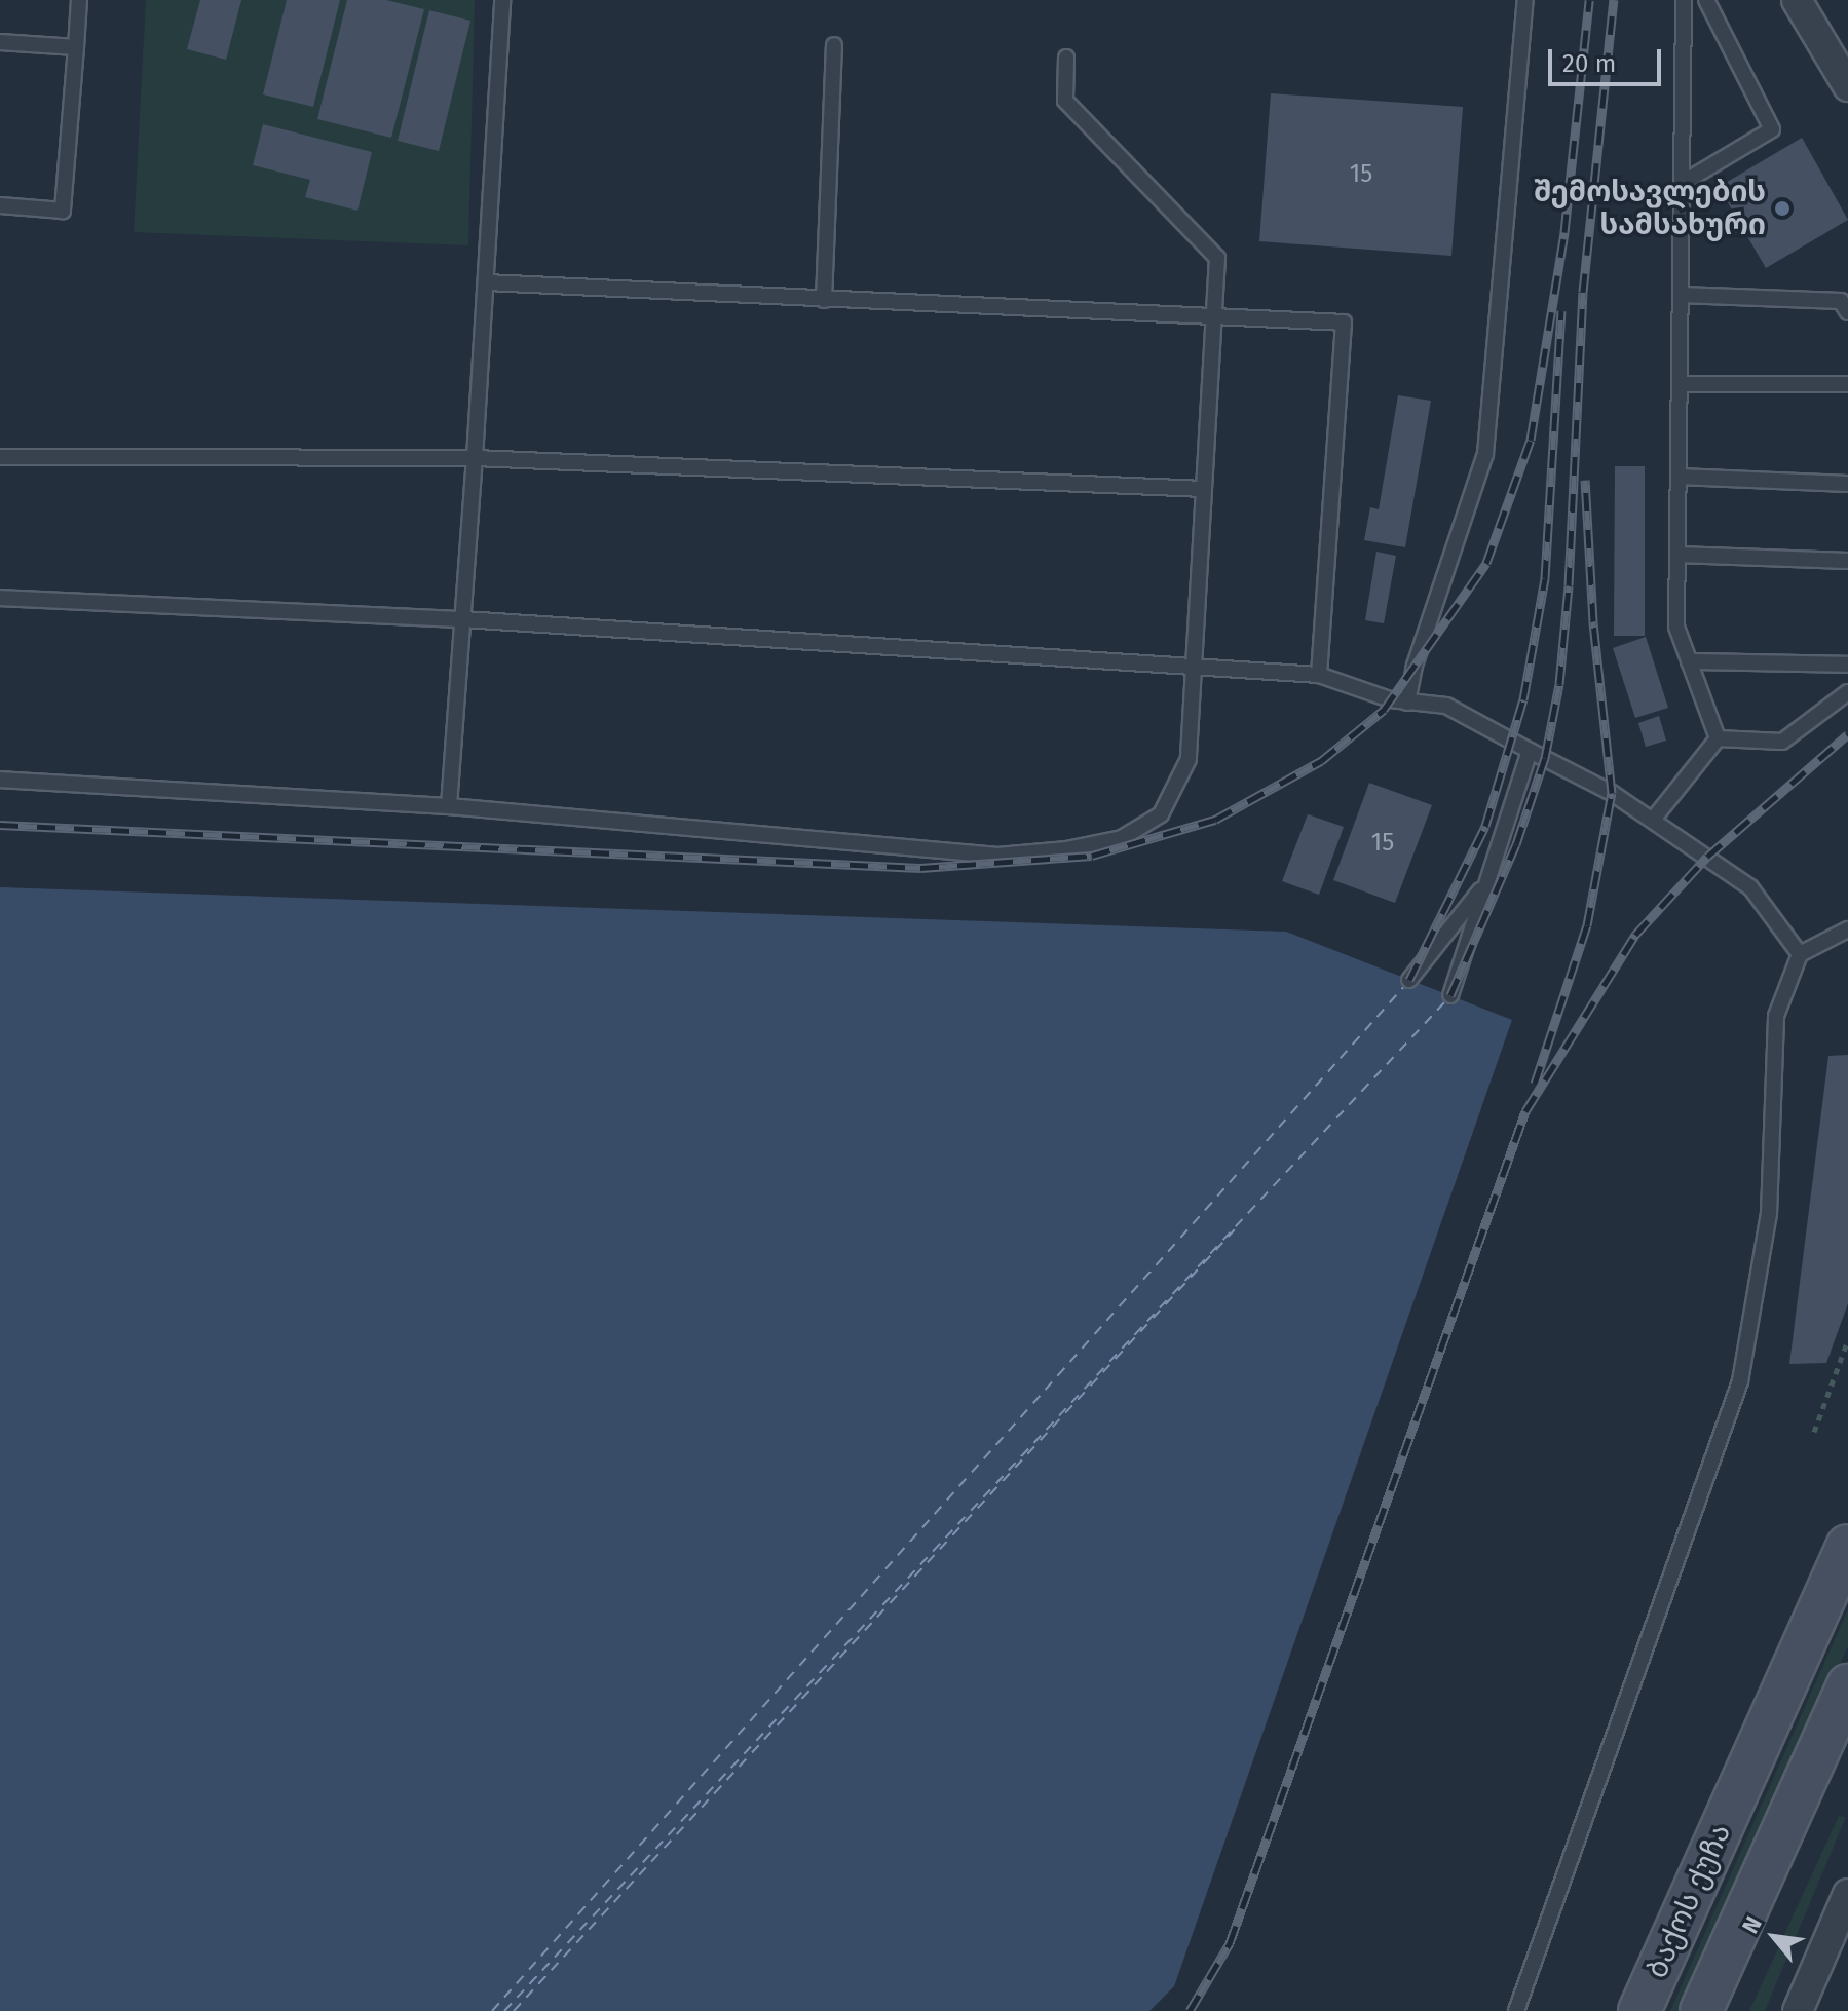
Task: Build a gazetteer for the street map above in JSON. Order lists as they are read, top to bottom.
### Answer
{
  "streets": {
    "main road": ["ბაქოს ქუჩა"]
  },
  "places": ["შემოსავლების სამსახური"],
  "house_numbers": ["15", "15"],
  "scale_bar": "20 m",
  "north": "top left"
}
